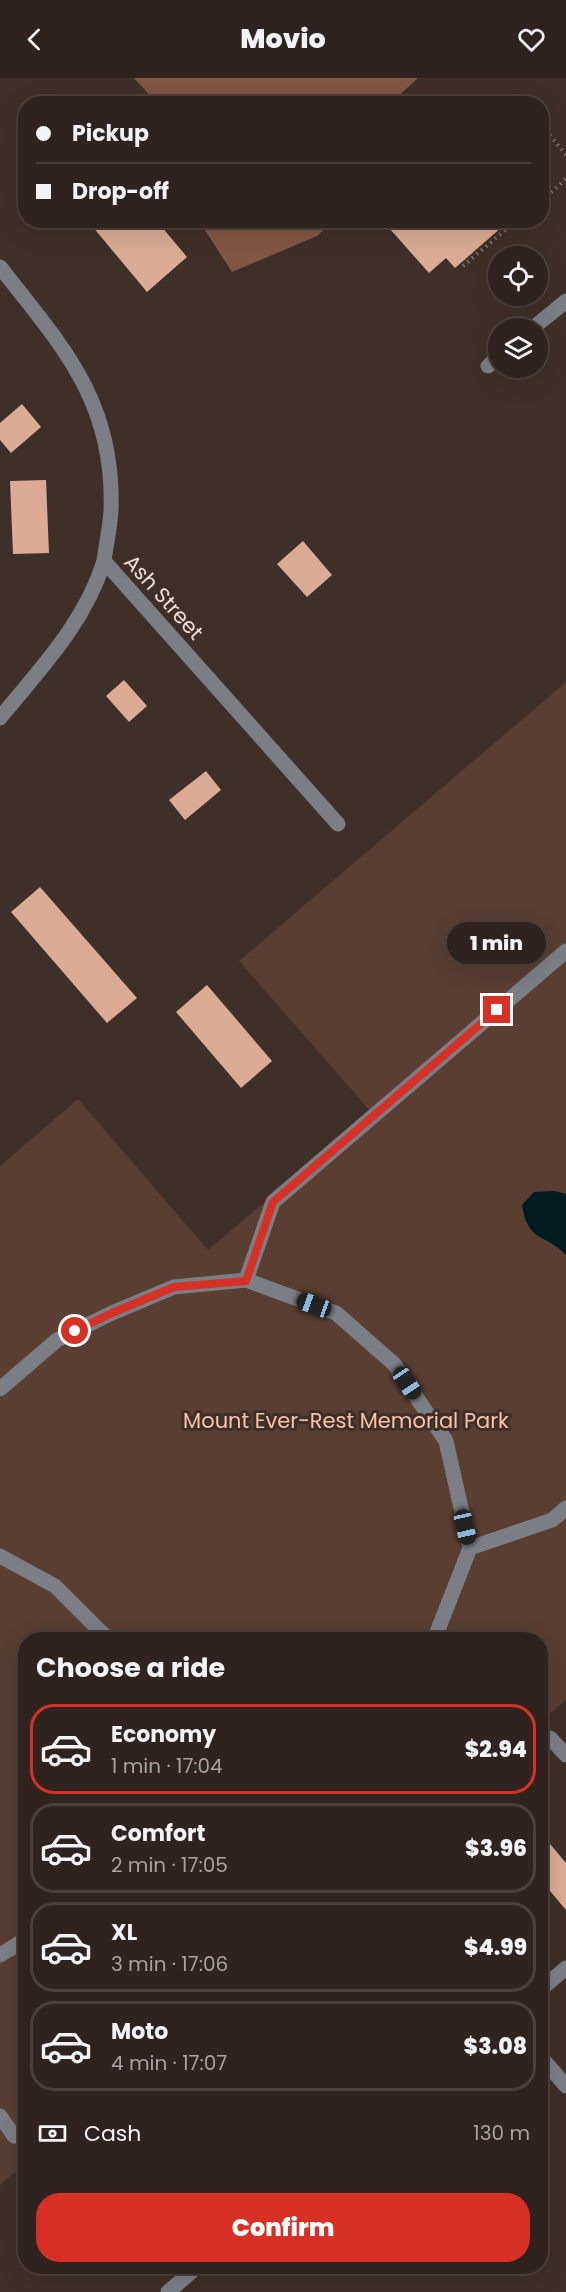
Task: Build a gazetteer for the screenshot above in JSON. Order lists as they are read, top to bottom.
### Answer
{
  "streets": {
    "street": ["Ash Street"]
  },
  "parks": ["Mount Ever-Rest Memorial Park"],
  "page": {
    "header": "Movio",
    "banner": ["Pickup", "Drop-off"],
    "bubble": "1 min",
    "heading": "Choose a ride",
    "list": [
      {
        "name": "Economy",
        "note": "1 min · 17:04",
        "value": "$2.94"
      },
      {
        "name": "Comfort",
        "note": "2 min · 17:05",
        "value": "$3.96"
      },
      {
        "name": "XL",
        "note": "3 min · 17:06",
        "value": "$4.99"
      },
      {
        "name": "Moto",
        "note": "4 min · 17:07",
        "value": "$3.08"
      }
    ],
    "pay": ["Cash", "130 m"],
    "buttons": "Confirm"
  }
}
